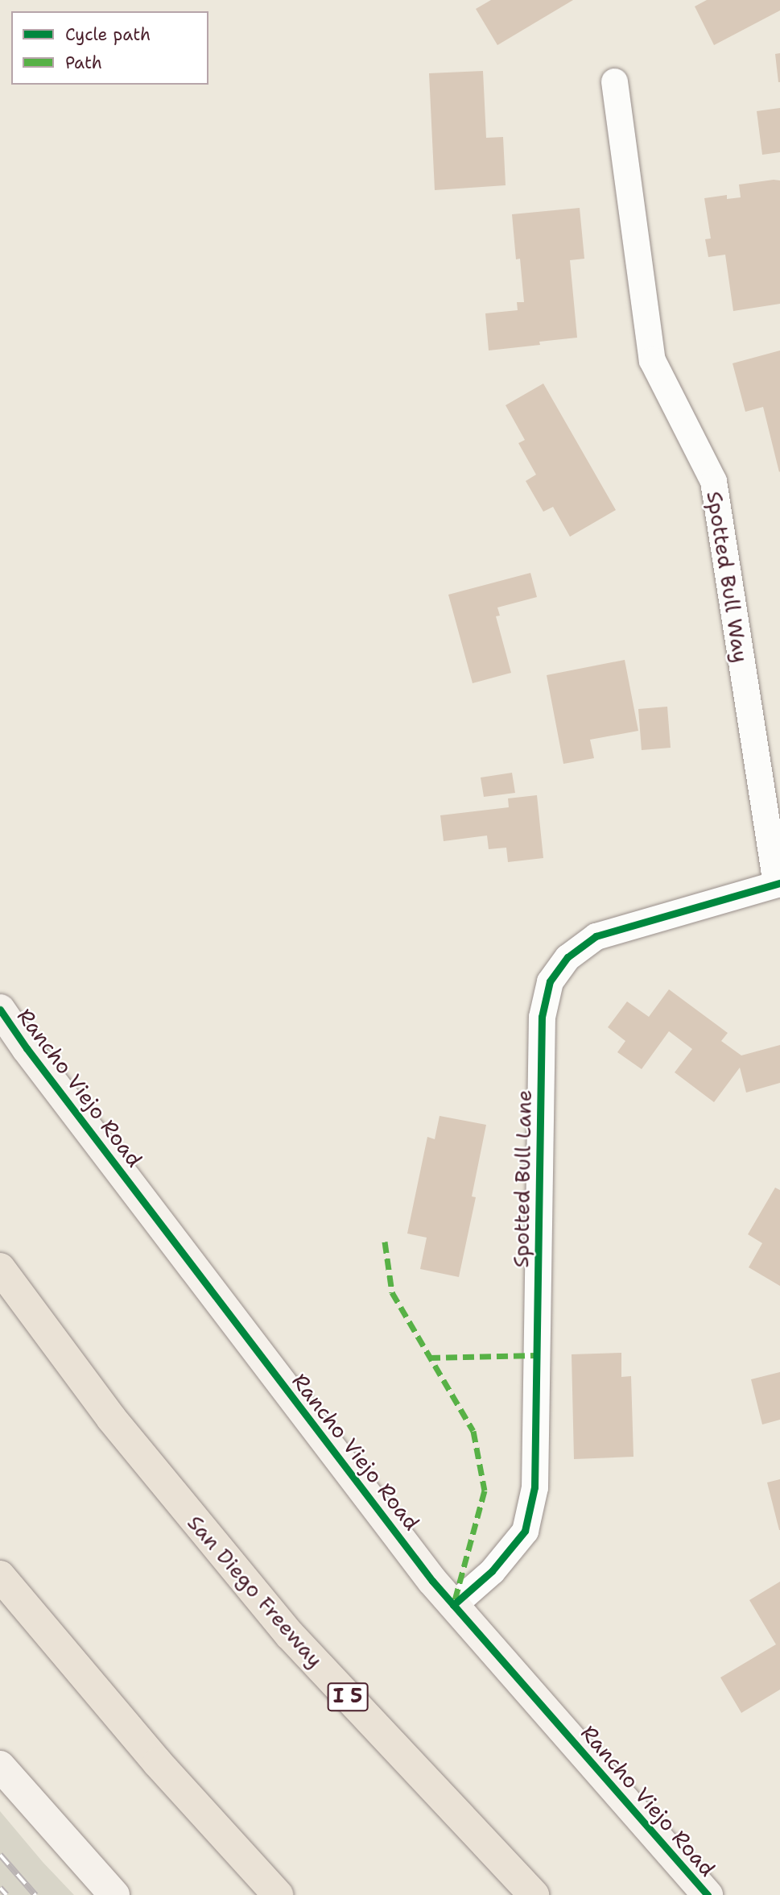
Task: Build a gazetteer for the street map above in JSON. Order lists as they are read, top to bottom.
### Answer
{
  "streets": {
    "highway": ["San Diego Freeway", "I 5"],
    "main road": ["Rancho Viejo Road"],
    "street": ["Spotted Bull Way", "Spotted Bull Lane"]
  },
  "crossings": [
    ["Spotted Bull Way", "Spotted Bull Lane"],
    ["Rancho Viejo Road", "Spotted Bull Lane"]
  ],
  "legend": ["Cycle path", "Path"]
}
